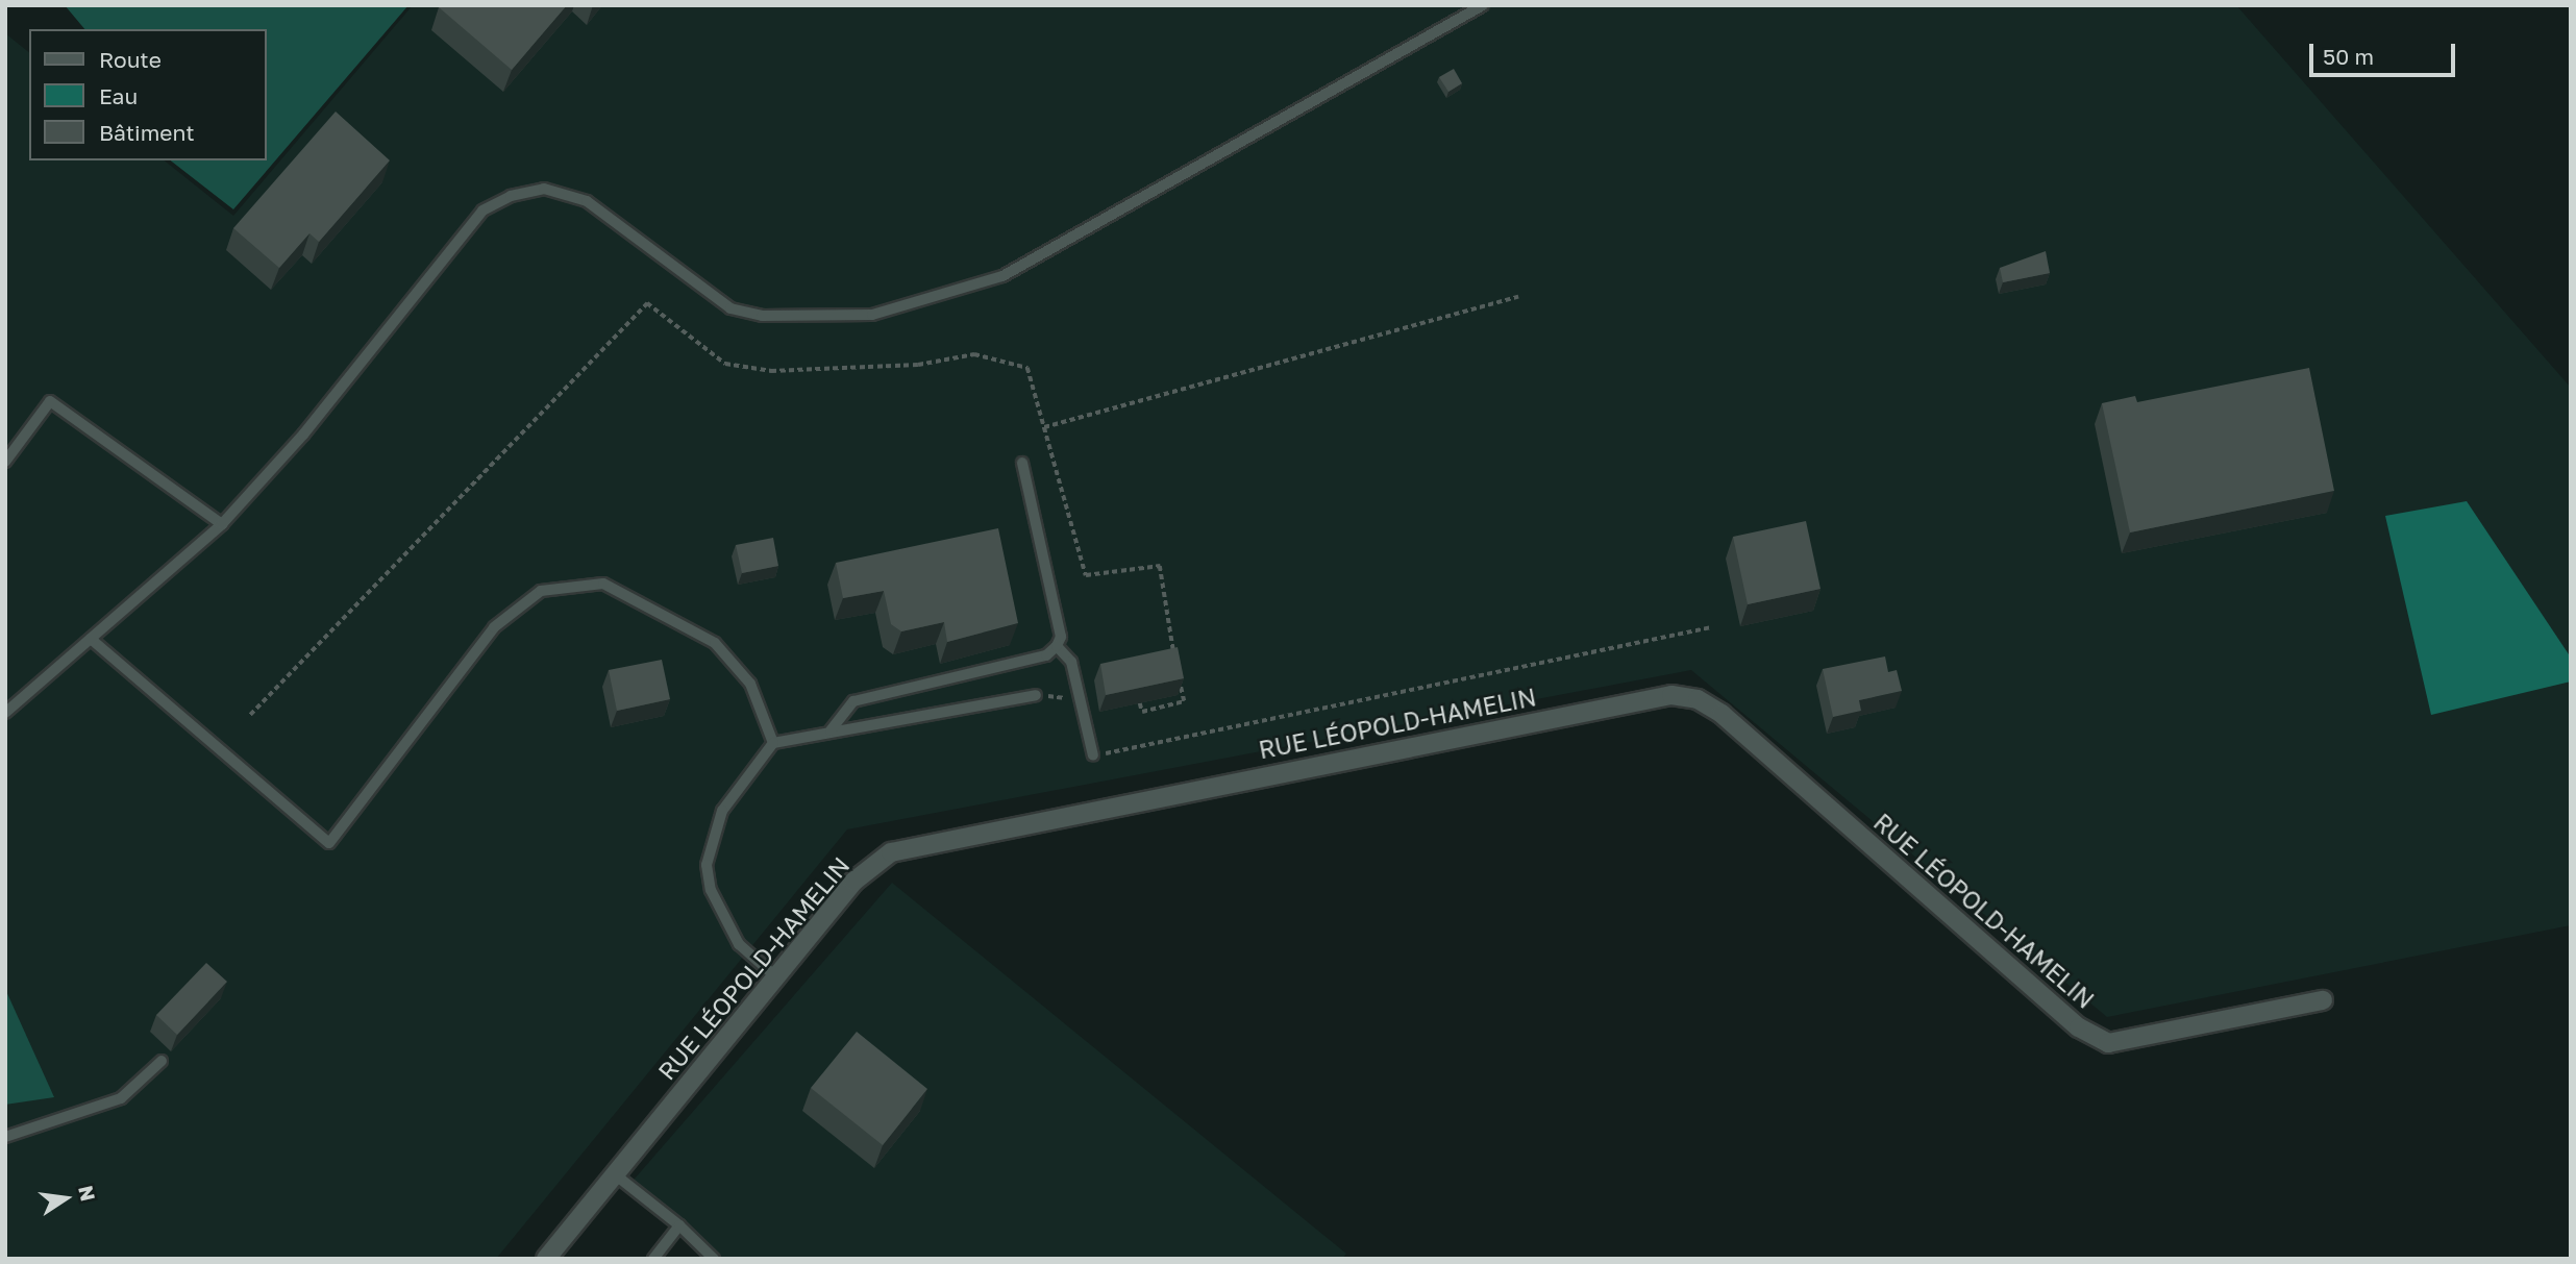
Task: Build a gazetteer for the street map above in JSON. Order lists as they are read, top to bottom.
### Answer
{
  "streets": {
    "street": ["RUE LÉOPOLD-HAMELIN"]
  },
  "legend": ["Route", "Eau", "Bâtiment"],
  "scale_bar": "50 m",
  "north": "right"
}
